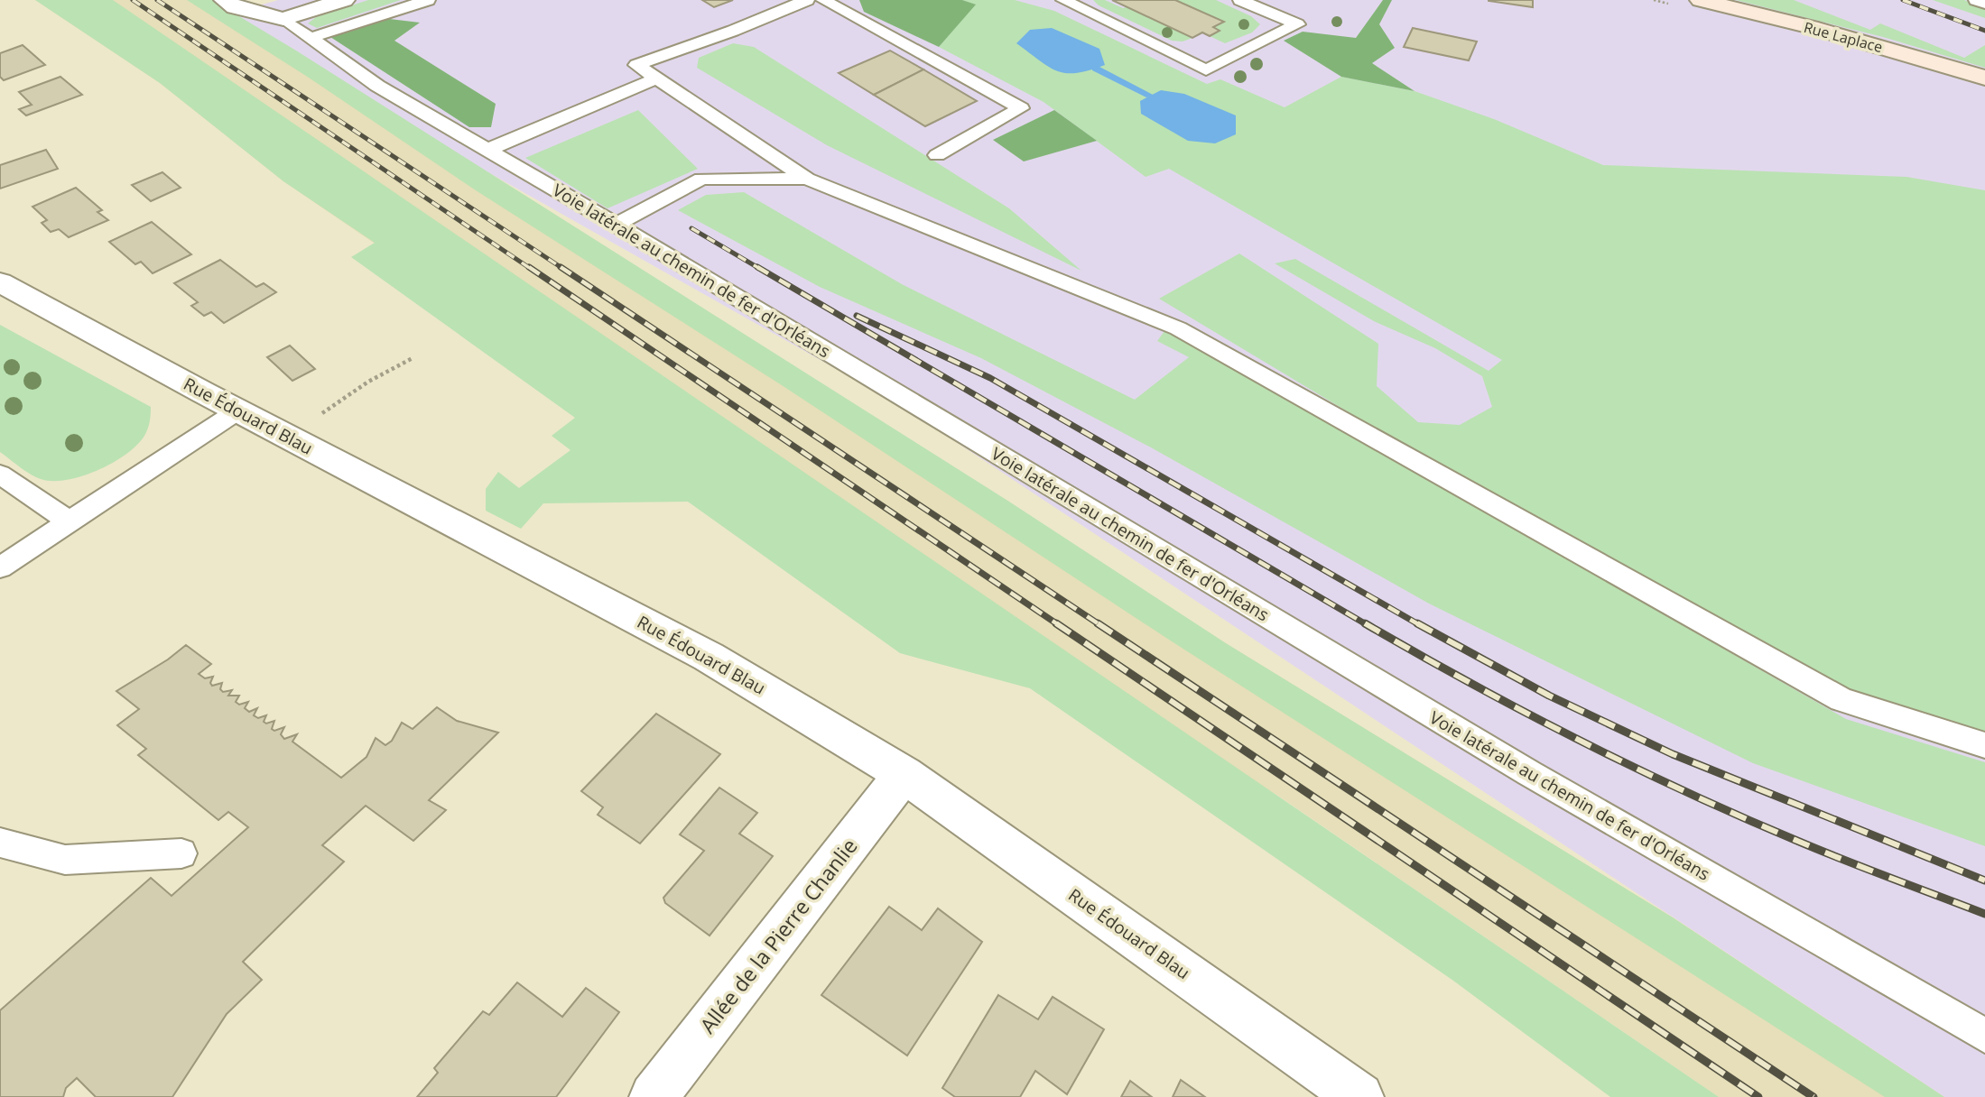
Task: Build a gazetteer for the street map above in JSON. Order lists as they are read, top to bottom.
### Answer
{
  "streets": {
    "street": ["Rue Laplace", "Rue Édouard Blau", "Allée de la Pierre Chanlie"],
    "lane": ["Voie latérale au chemin de fer d'Orléans"]
  },
  "crossings": [
    ["Rue Édouard Blau", "Allée de la Pierre Chanlie"]
  ]
}
